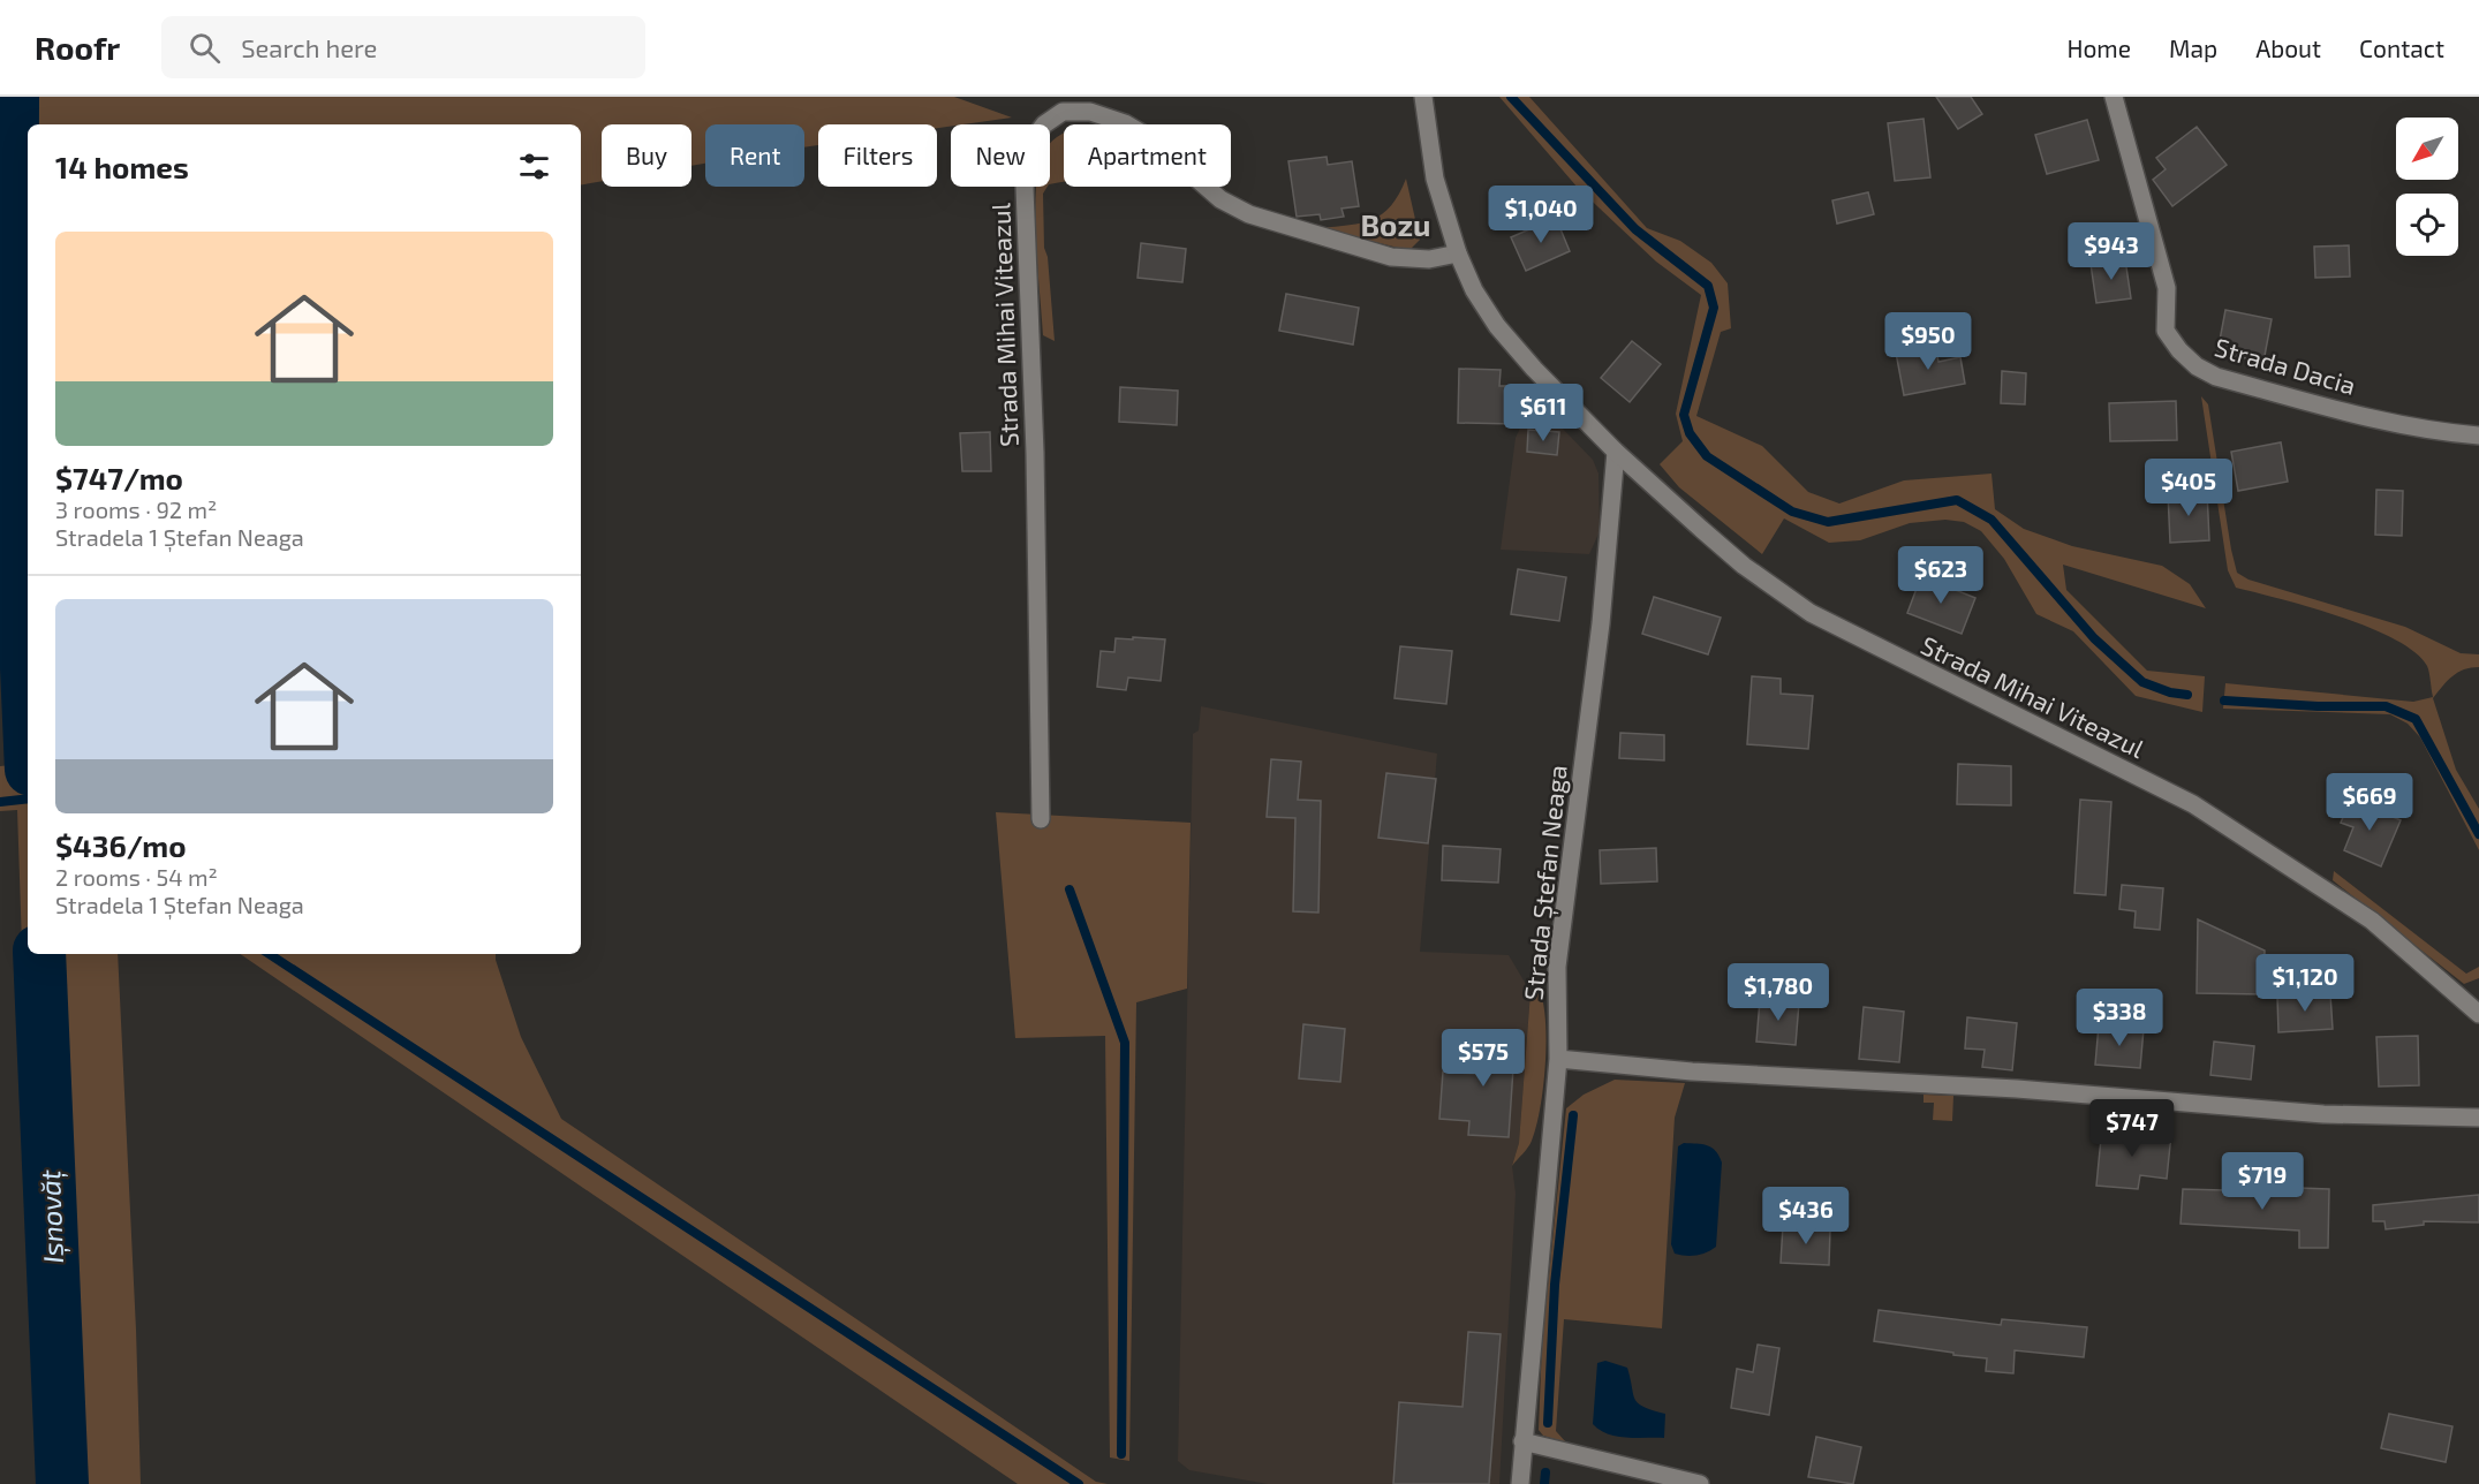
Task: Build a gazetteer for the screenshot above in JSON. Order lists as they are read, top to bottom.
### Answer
{
  "streets": {
    "street": ["Strada Mihai Viteazul", "Strada Dacia", "Strada Ștefan Neaga"]
  },
  "crossings": [
    ["Strada Mihai Viteazul", "Strada Ștefan Neaga"]
  ],
  "districts": ["Bozu"],
  "water": ["Ișnovăț"],
  "north": "bottom left",
  "page": {
    "header": "Roofr",
    "search": "Search here",
    "nav": [
      "Home",
      "Map",
      "About",
      "Contact"
    ],
    "chip": [
      "Buy",
      "Rent",
      "Filters",
      "New",
      "Apartment"
    ],
    "heading": "14 homes",
    "price": [
      "$1,040",
      "$943",
      "$950",
      "$611",
      "$405",
      "$623",
      "$669",
      "$1,120",
      "$1,780",
      "$338",
      "$575",
      "$747",
      "$719",
      "$436"
    ],
    "list": [
      {
        "name": "$747/mo",
        "note": "3 rooms · 92 m² · Stradela 1 Ștefan Neaga"
      },
      {
        "name": "$436/mo",
        "note": "2 rooms · 54 m² · Stradela 1 Ștefan Neaga"
      }
    ]
  }
}
